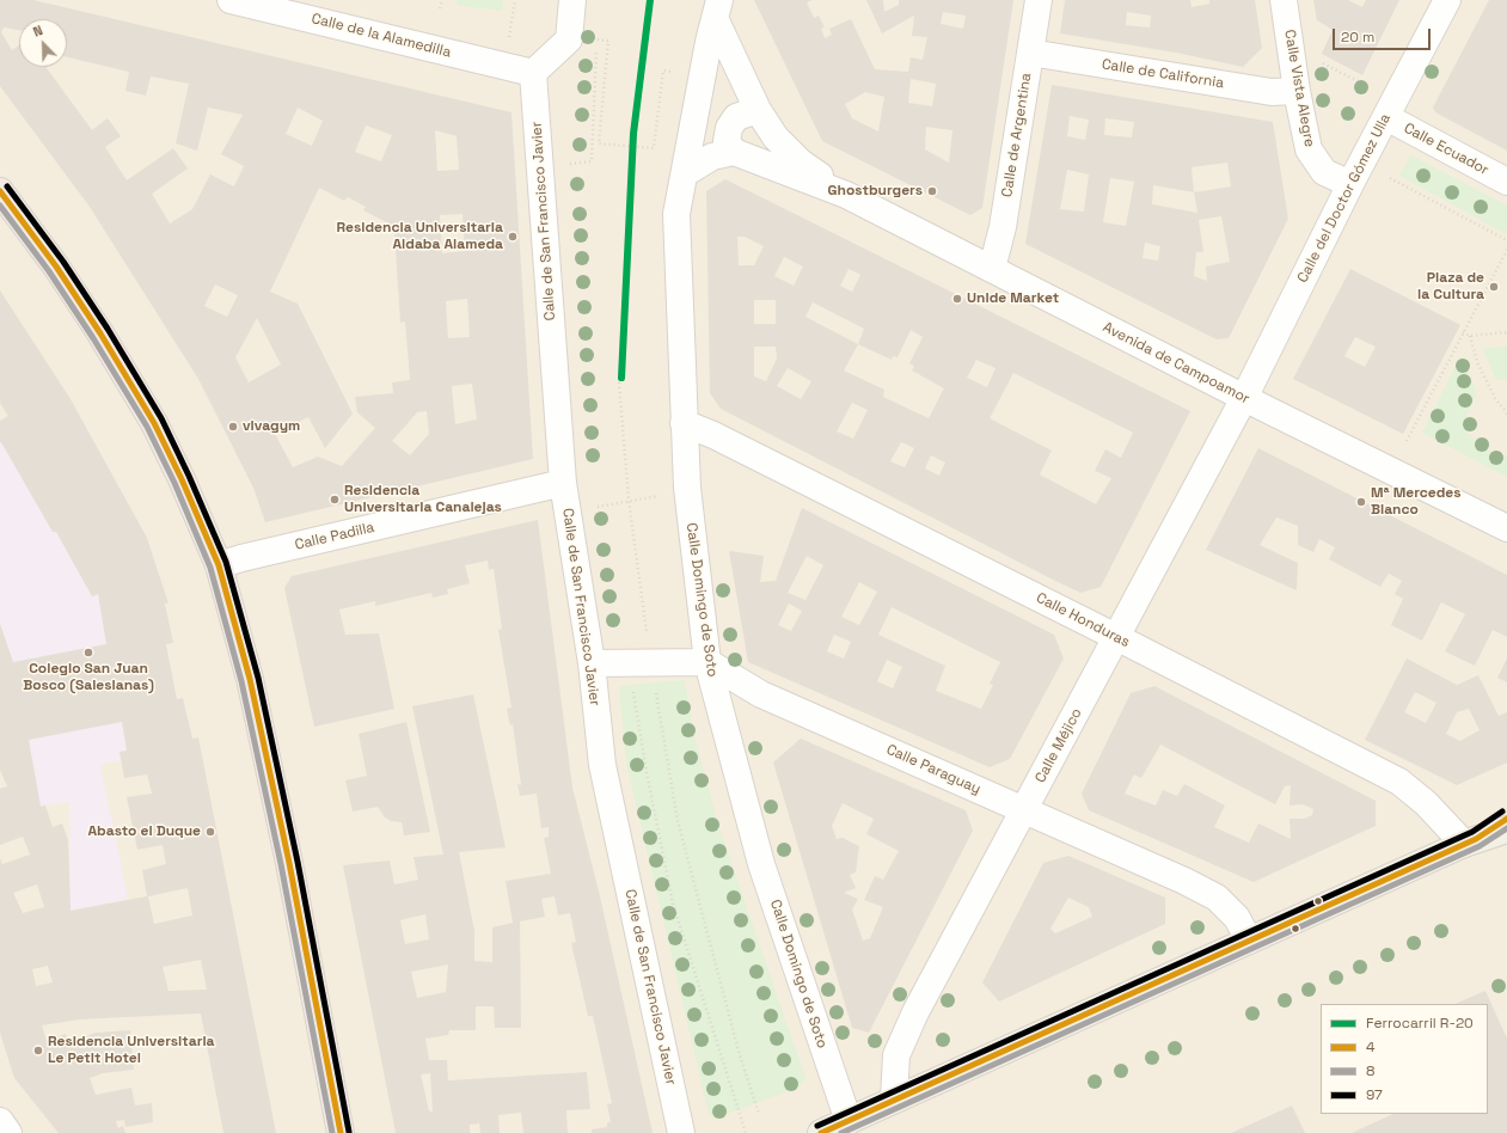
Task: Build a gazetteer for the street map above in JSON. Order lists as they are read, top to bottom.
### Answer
{
  "streets": {
    "street": [
      "Calle de la Alamedilla",
      "Calle de California",
      "Calle Vista Alegre",
      "Calle de Argentina",
      "Calle Ecuador",
      "Calle del Doctor Gómez Ulla",
      "Calle de San Francisco Javier",
      "Avenida de Campoamor",
      "Calle Padilla",
      "Calle Domingo de Soto",
      "Calle Honduras",
      "Calle Méjico",
      "Calle Paraguay"
    ]
  },
  "crossings": [
    ["Calle de la Alamedilla", "Calle de San Francisco Javier"],
    ["Calle de California", "Calle Vista Alegre"],
    ["Calle de California", "Calle de Argentina"],
    ["Calle Vista Alegre", "Calle del Doctor Gómez Ulla"],
    ["Calle de Argentina", "Avenida de Campoamor"],
    ["Calle Ecuador", "Calle del Doctor Gómez Ulla"],
    ["Calle del Doctor Gómez Ulla", "Avenida de Campoamor"],
    ["Calle del Doctor Gómez Ulla", "Calle Méjico"],
    ["Calle de San Francisco Javier", "Calle Padilla"],
    ["Avenida de Campoamor", "Calle Domingo de Soto"],
    ["Avenida de Campoamor", "Calle Méjico"],
    ["Calle Domingo de Soto", "Calle Honduras"],
    ["Calle Domingo de Soto", "Calle Paraguay"],
    ["Calle Honduras", "Calle Méjico"],
    ["Calle Méjico", "Calle Paraguay"]
  ],
  "places": [
    "Ghostburgers",
    "Residencia Universitaria Aldaba Alameda",
    "Plaza de la Cultura",
    "Unide Market",
    "vivagym",
    "Residencia Universitaria Canalejas",
    "Mª Mercedes Blanco",
    "Colegio San Juan Bosco (Salesianas)",
    "Abasto el Duque",
    "Residencia Universitaria Le Petit Hotel"
  ],
  "lines": [
    "rail line R-20",
    "transit line 97",
    "transit line 4",
    "transit line 8"
  ],
  "legend": [
    "Ferrocarril R-20",
    "4",
    "8",
    "97"
  ],
  "scale_bar": "20 m",
  "north": "top left"
}
